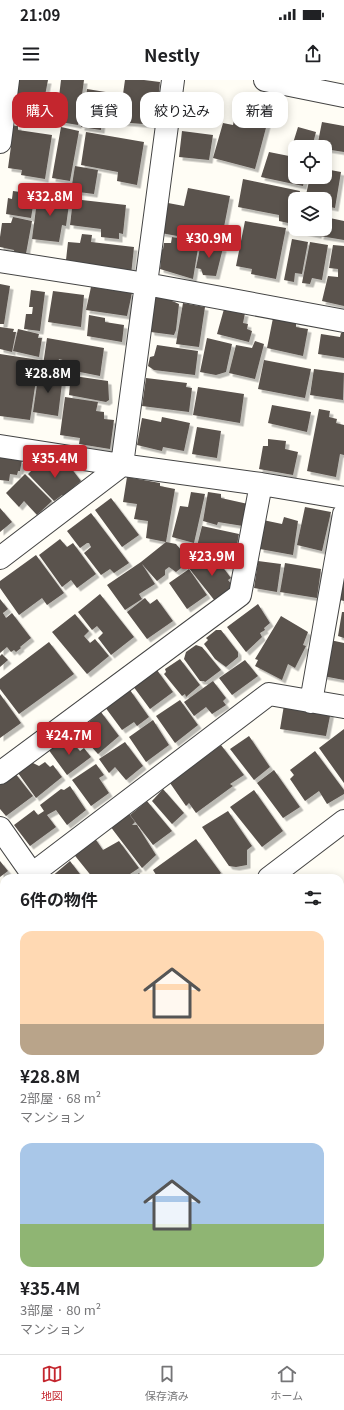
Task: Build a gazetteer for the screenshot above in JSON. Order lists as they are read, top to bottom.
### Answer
{
  "page": {
    "status": "21:09",
    "header": "Nestly",
    "chip": [
      "購入",
      "賃貸",
      "絞り込み",
      "新着"
    ],
    "price": [
      "¥32.8M",
      "¥30.9M",
      "¥28.8M",
      "¥35.4M",
      "¥23.9M",
      "¥24.7M"
    ],
    "heading": "6件の物件",
    "list": [
      {
        "name": "¥28.8M",
        "note": "2部屋 · 68 m² · マンション"
      },
      {
        "name": "¥35.4M",
        "note": "3部屋 · 80 m² · マンション"
      }
    ],
    "tabs": ["地図", "保存済み", "ホーム"]
  }
}
